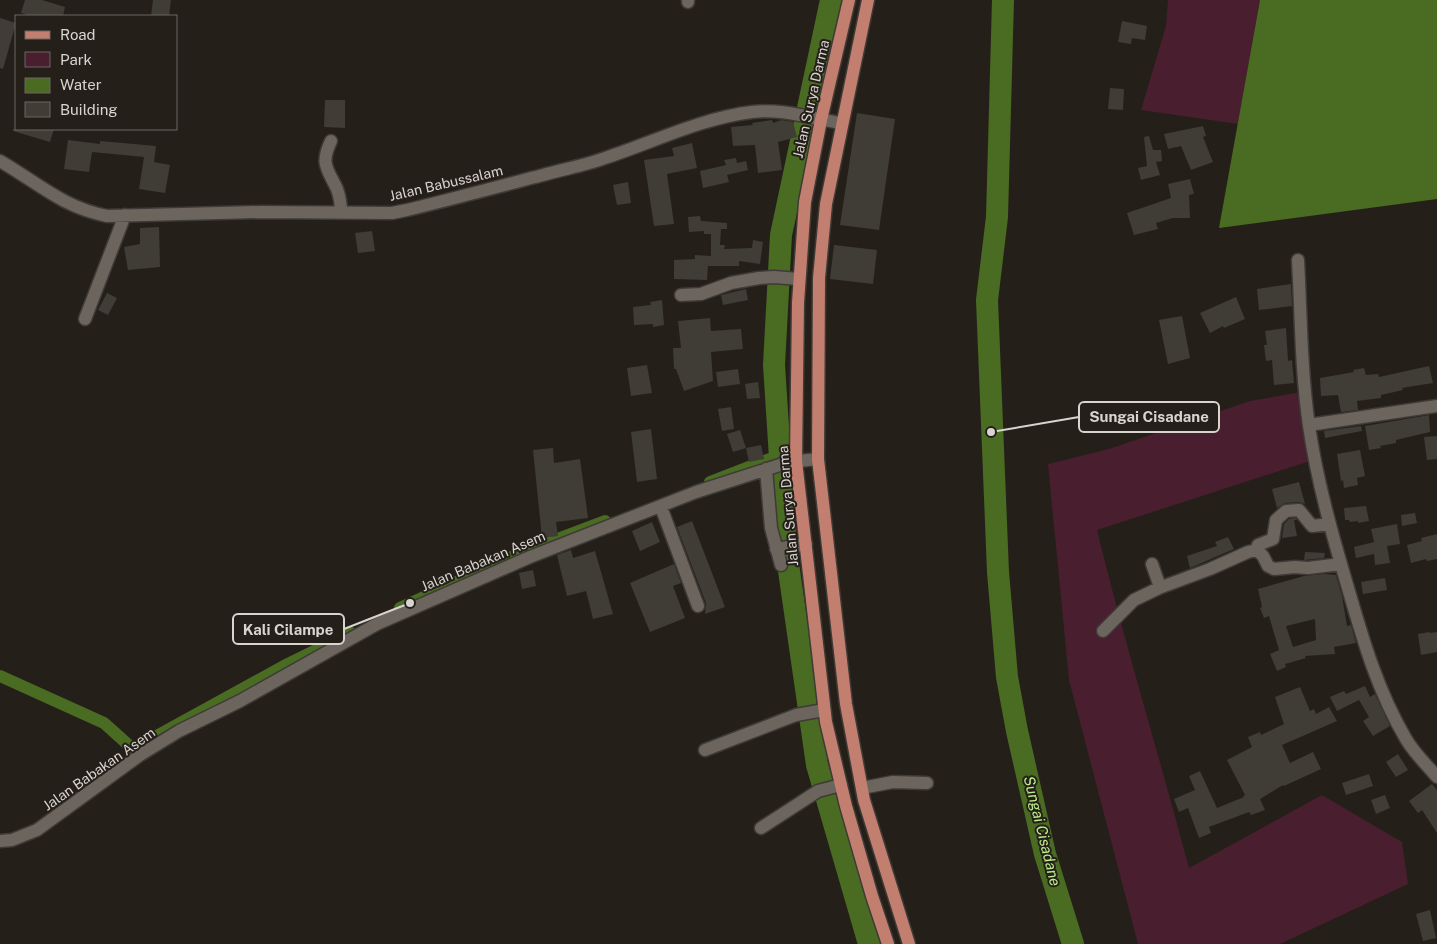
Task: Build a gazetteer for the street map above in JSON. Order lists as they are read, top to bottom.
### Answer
{
  "streets": {
    "main road": ["Jalan Surya Darma"],
    "street": ["Jalan Babussalam", "Jalan Babakan Asem"]
  },
  "crossings": [
    ["Jalan Surya Darma", "Jalan Babussalam"],
    ["Jalan Surya Darma", "Jalan Babakan Asem"]
  ],
  "water": ["Sungai Cisadane"],
  "places": ["Sungai Cisadane", "Kali Cilampe"],
  "legend": [
    "Road",
    "Park",
    "Water",
    "Building"
  ]
}
